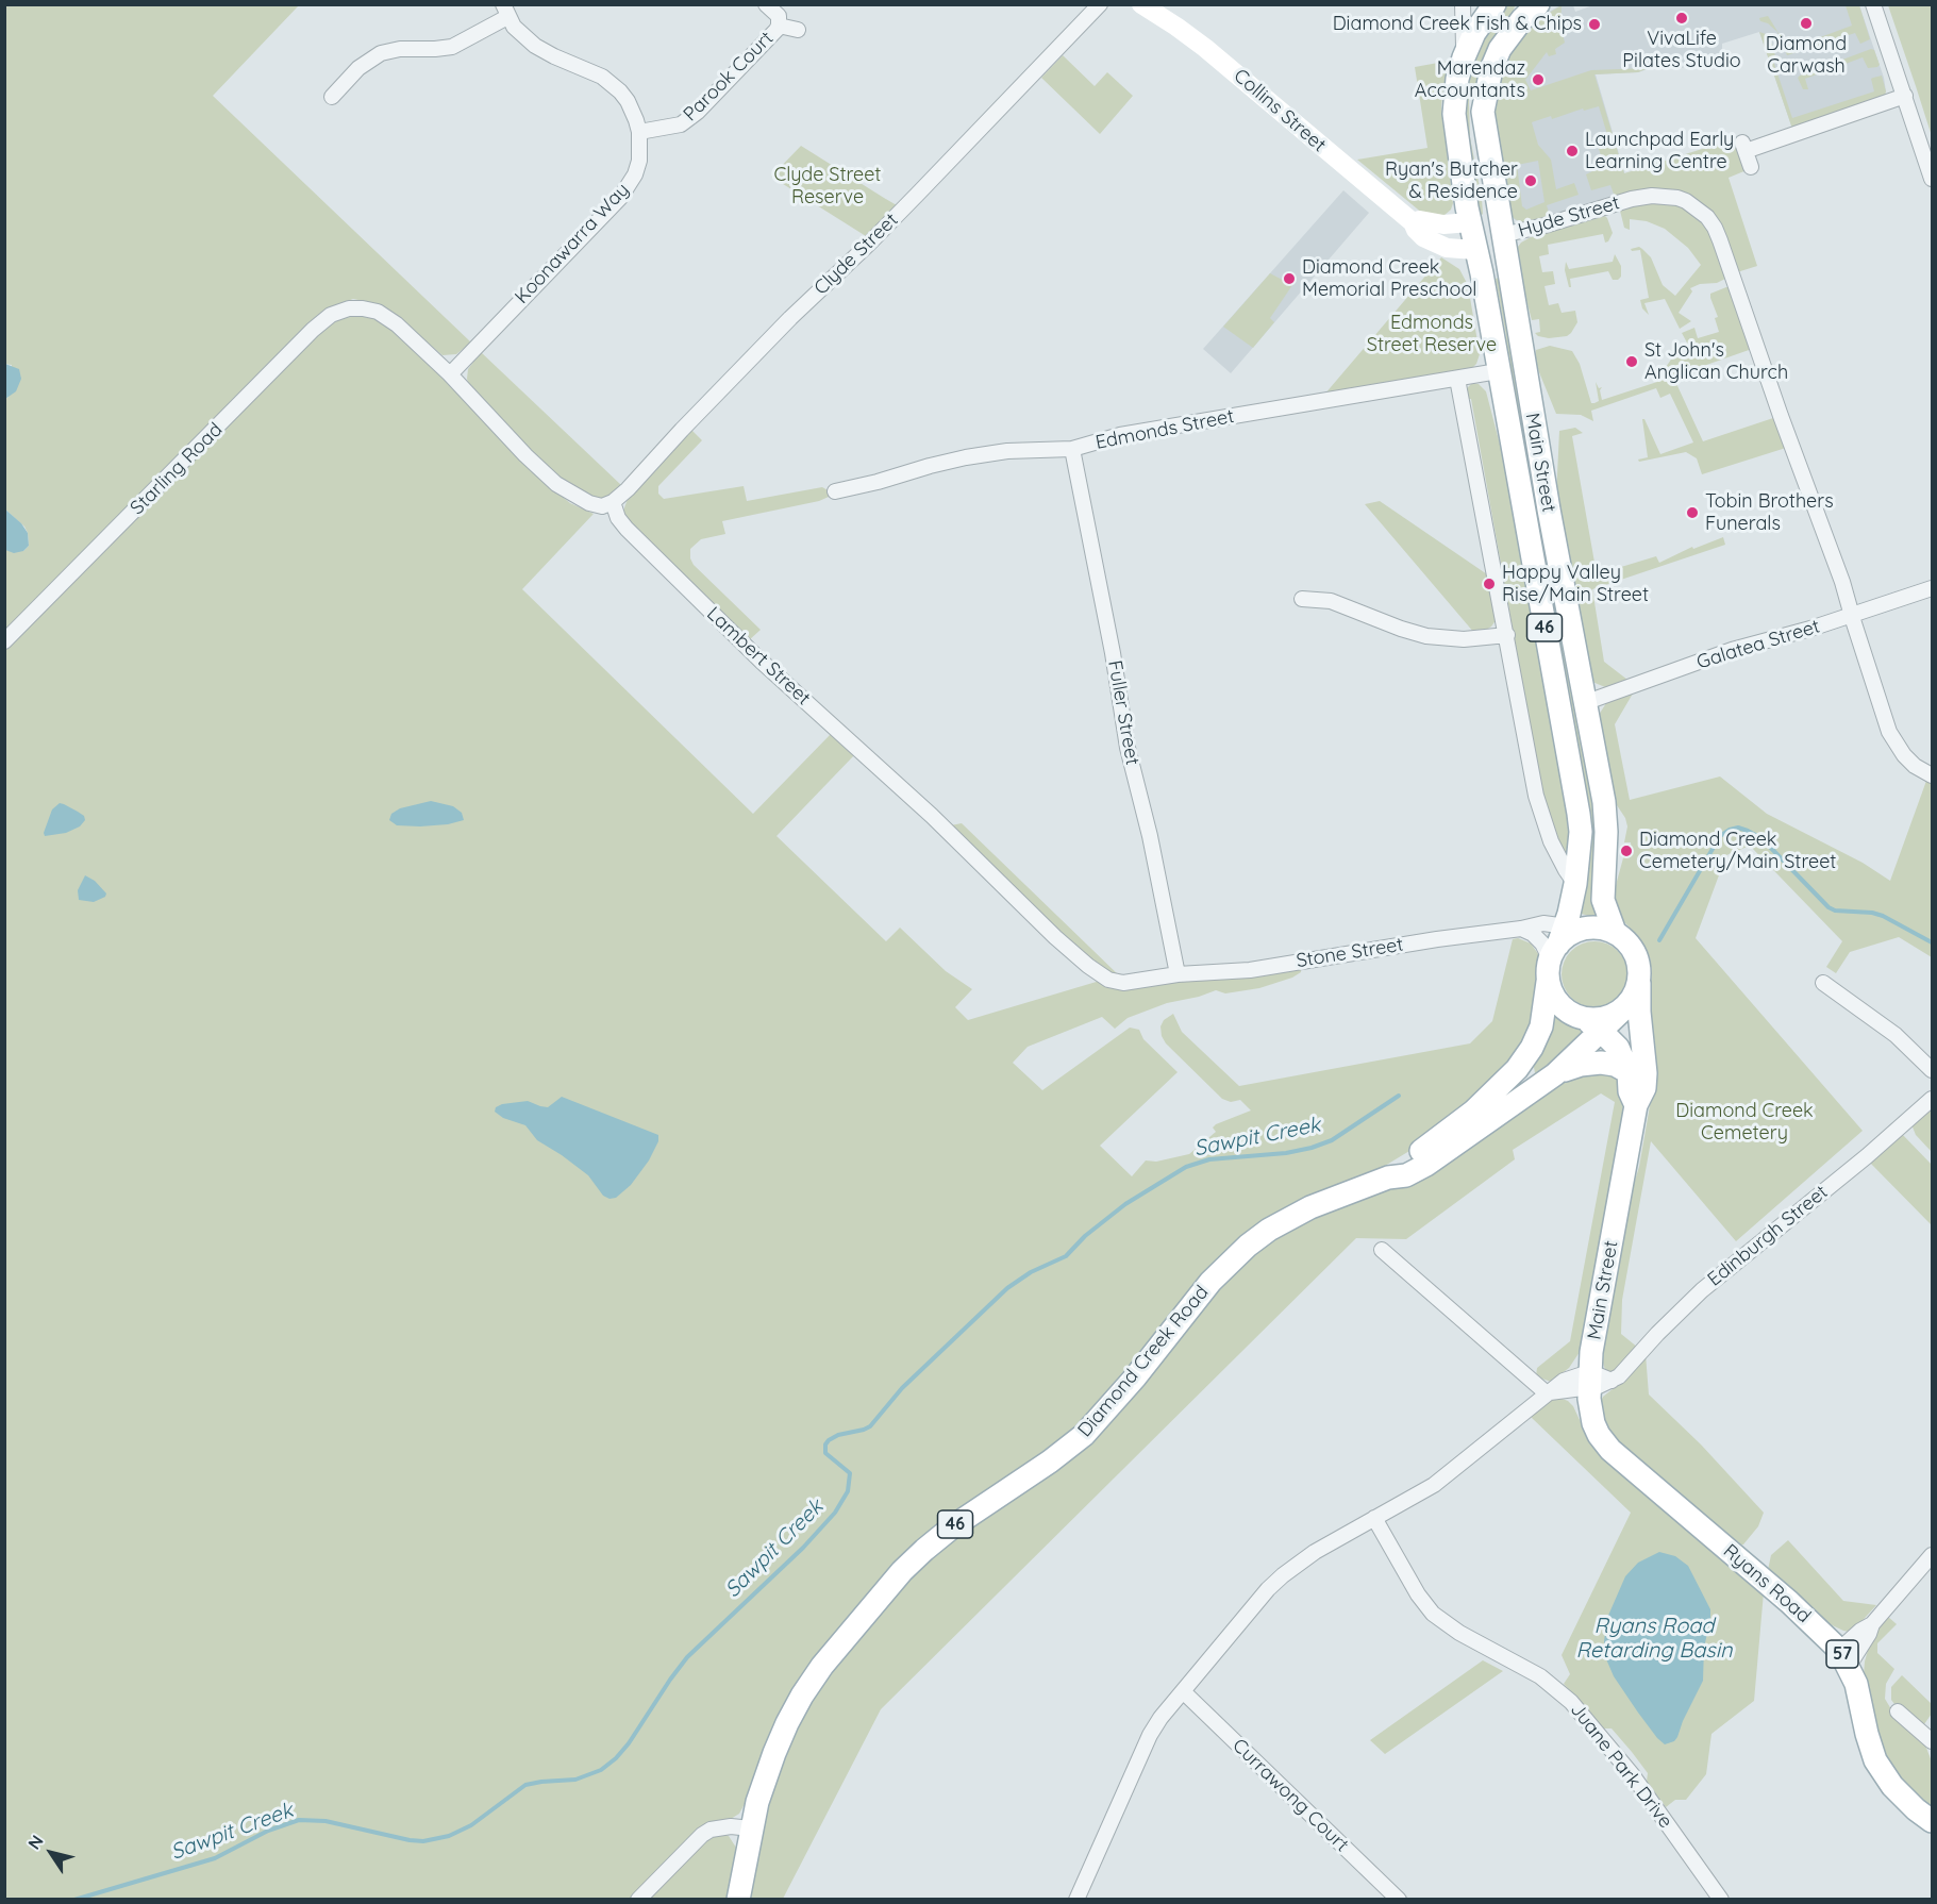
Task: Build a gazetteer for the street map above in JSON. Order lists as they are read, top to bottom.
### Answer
{
  "streets": {
    "main road": [
      "Hyde Street",
      "Main Street",
      "46",
      "Diamond Creek Road",
      "Ryans Road",
      "57"
    ],
    "street": [
      "Parook Court",
      "Collins Street",
      "Koonawarra Way",
      "Clyde Street",
      "Edmonds Street",
      "Starling Road",
      "Galatea Street",
      "Lambert Street",
      "Fuller Street",
      "Stone Street",
      "Edinburgh Street",
      "Juane Park Drive",
      "Currawong Court"
    ]
  },
  "crossings": [
    ["Parook Court", "Koonawarra Way"],
    ["Collins Street", "Main Street"],
    ["Hyde Street", "Main Street"],
    ["Hyde Street", "Galatea Street"],
    ["Koonawarra Way", "Starling Road"],
    ["Clyde Street", "Lambert Street"],
    ["Edmonds Street", "Main Street"],
    ["Edmonds Street", "Fuller Street"],
    ["Main Street", "46"],
    ["Main Street", "Galatea Street"],
    ["Main Street", "Stone Street"],
    ["Main Street", "Edinburgh Street"],
    ["Main Street", "Diamond Creek Road"],
    ["Main Street", "Ryans Road"],
    ["46", "Stone Street"],
    ["46", "Diamond Creek Road"],
    ["Lambert Street", "Fuller Street"],
    ["Lambert Street", "Stone Street"],
    ["Fuller Street", "Stone Street"],
    ["Stone Street", "Diamond Creek Road"]
  ],
  "water": ["Sawpit Creek", "Ryans Road Retarding Basin"],
  "parks": ["Clyde Street Reserve", "Edmonds Street Reserve", "Diamond Creek Cemetery"],
  "places": [
    "VivaLife Pilates Studio",
    "Diamond Carwash",
    "Diamond Creek Fish & Chips",
    "Marendaz Accountants",
    "Launchpad Early Learning Centre",
    "Ryan's Butcher & Residence",
    "Diamond Creek Memorial Preschool",
    "St John's Anglican Church",
    "Tobin Brothers Funerals",
    "Happy Valley Rise/Main Street",
    "Diamond Creek Cemetery/Main Street"
  ],
  "north": "top left"
}
